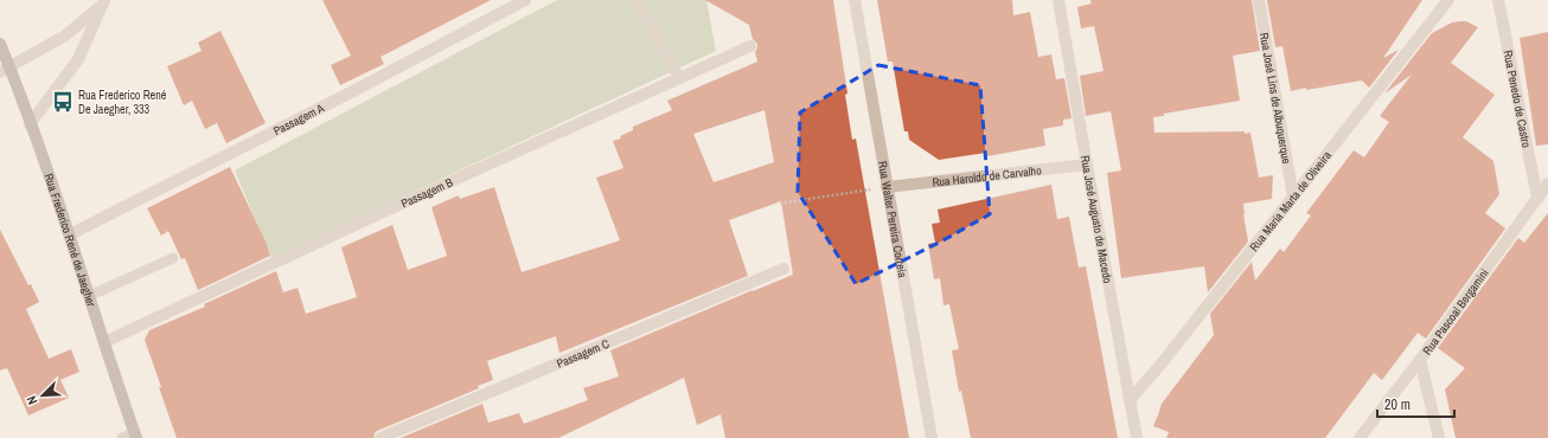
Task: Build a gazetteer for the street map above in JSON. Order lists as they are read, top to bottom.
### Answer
{
  "streets": {
    "main road": ["Rua Frederico René de Jaegher"],
    "street": [
      "Rua José Lins de Albuquerque",
      "Rua Penedo de Castro",
      "Passagem A",
      "Rua Haroldo de Carvalho",
      "Passagem B",
      "Rua Maria Marta de Oliveira",
      "Rua Walter Pereira Correia",
      "Rua José Augusto de Macedo",
      "Rua Pascoal Bergamini",
      "Passagem C"
    ]
  },
  "crossings": [
    ["Rua José Lins de Albuquerque", "Rua Maria Marta de Oliveira"],
    ["Rua Penedo de Castro", "Rua Pascoal Bergamini"],
    ["Passagem A", "Rua Frederico René de Jaegher"],
    ["Rua Haroldo de Carvalho", "Rua Walter Pereira Correia"],
    ["Rua Haroldo de Carvalho", "Rua José Augusto de Macedo"],
    ["Passagem B", "Rua Frederico René de Jaegher"],
    ["Rua Maria Marta de Oliveira", "Rua José Augusto de Macedo"]
  ],
  "places": {
    "bus stop": ["Rua Frederico René De Jaegher, 333"]
  },
  "scale_bar": "20 m",
  "north": "bottom left"
}
